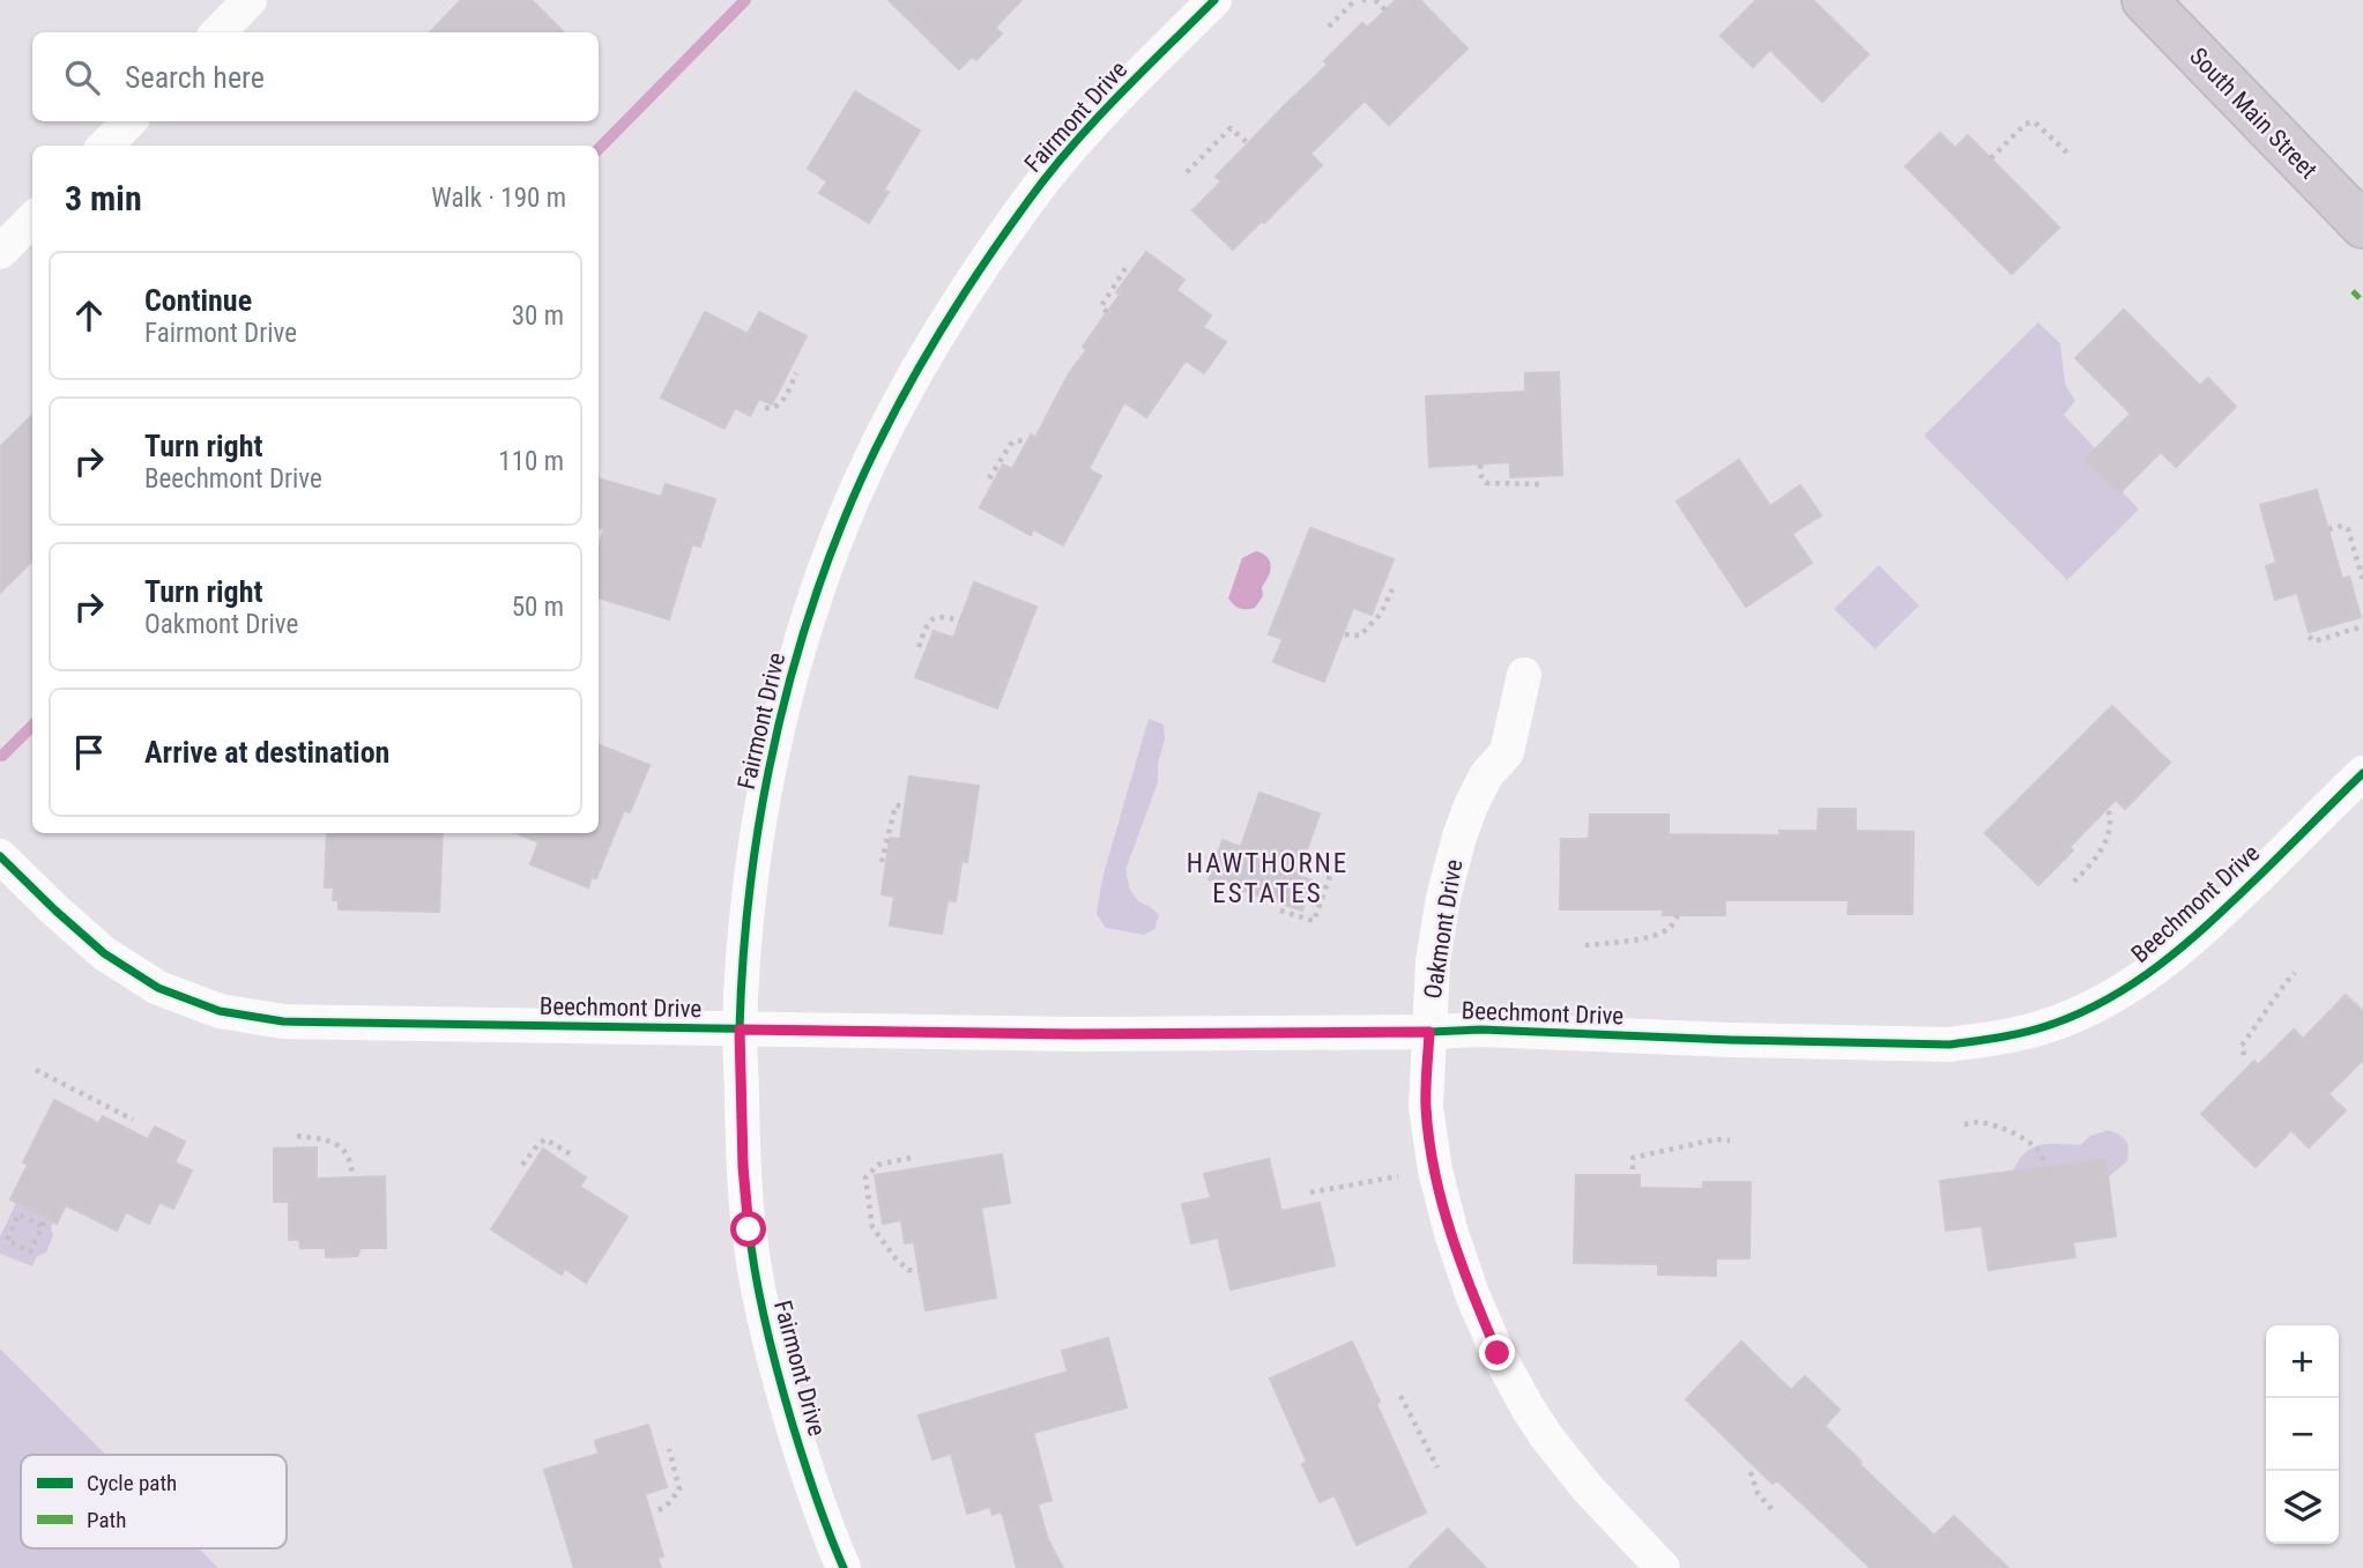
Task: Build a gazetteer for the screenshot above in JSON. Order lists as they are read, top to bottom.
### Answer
{
  "streets": {
    "main road": ["South Main Street"],
    "street": ["Fairmont Drive", "Beechmont Drive", "Oakmont Drive"]
  },
  "crossings": [
    ["Fairmont Drive", "Beechmont Drive"],
    ["Beechmont Drive", "Oakmont Drive"]
  ],
  "districts": ["HAWTHORNE ESTATES"],
  "legend": ["Cycle path", "Path"],
  "page": {
    "search": "Search here",
    "heading": ["3 min", "Walk · 190 m"],
    "list": [
      ["Continue", "Fairmont Drive", "30 m"],
      ["Turn right", "Beechmont Drive", "110 m"],
      ["Turn right", "Oakmont Drive", "50 m"],
      "Arrive at destination"
    ],
    "map_buttons": ["+", "−"]
  }
}
